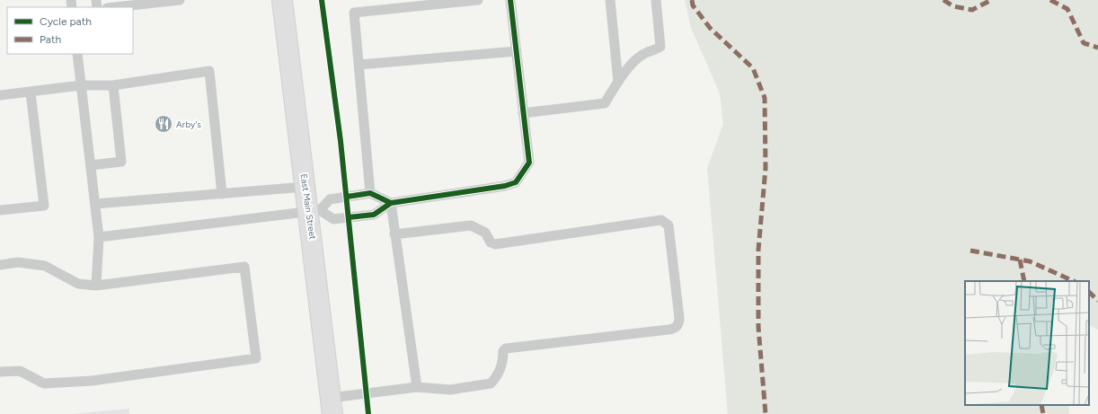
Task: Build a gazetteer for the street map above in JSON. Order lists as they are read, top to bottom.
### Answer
{
  "streets": {
    "main road": ["East Main Street"]
  },
  "places": {
    "restaurant": ["Arby's"]
  },
  "legend": ["Cycle path", "Path"]
}
